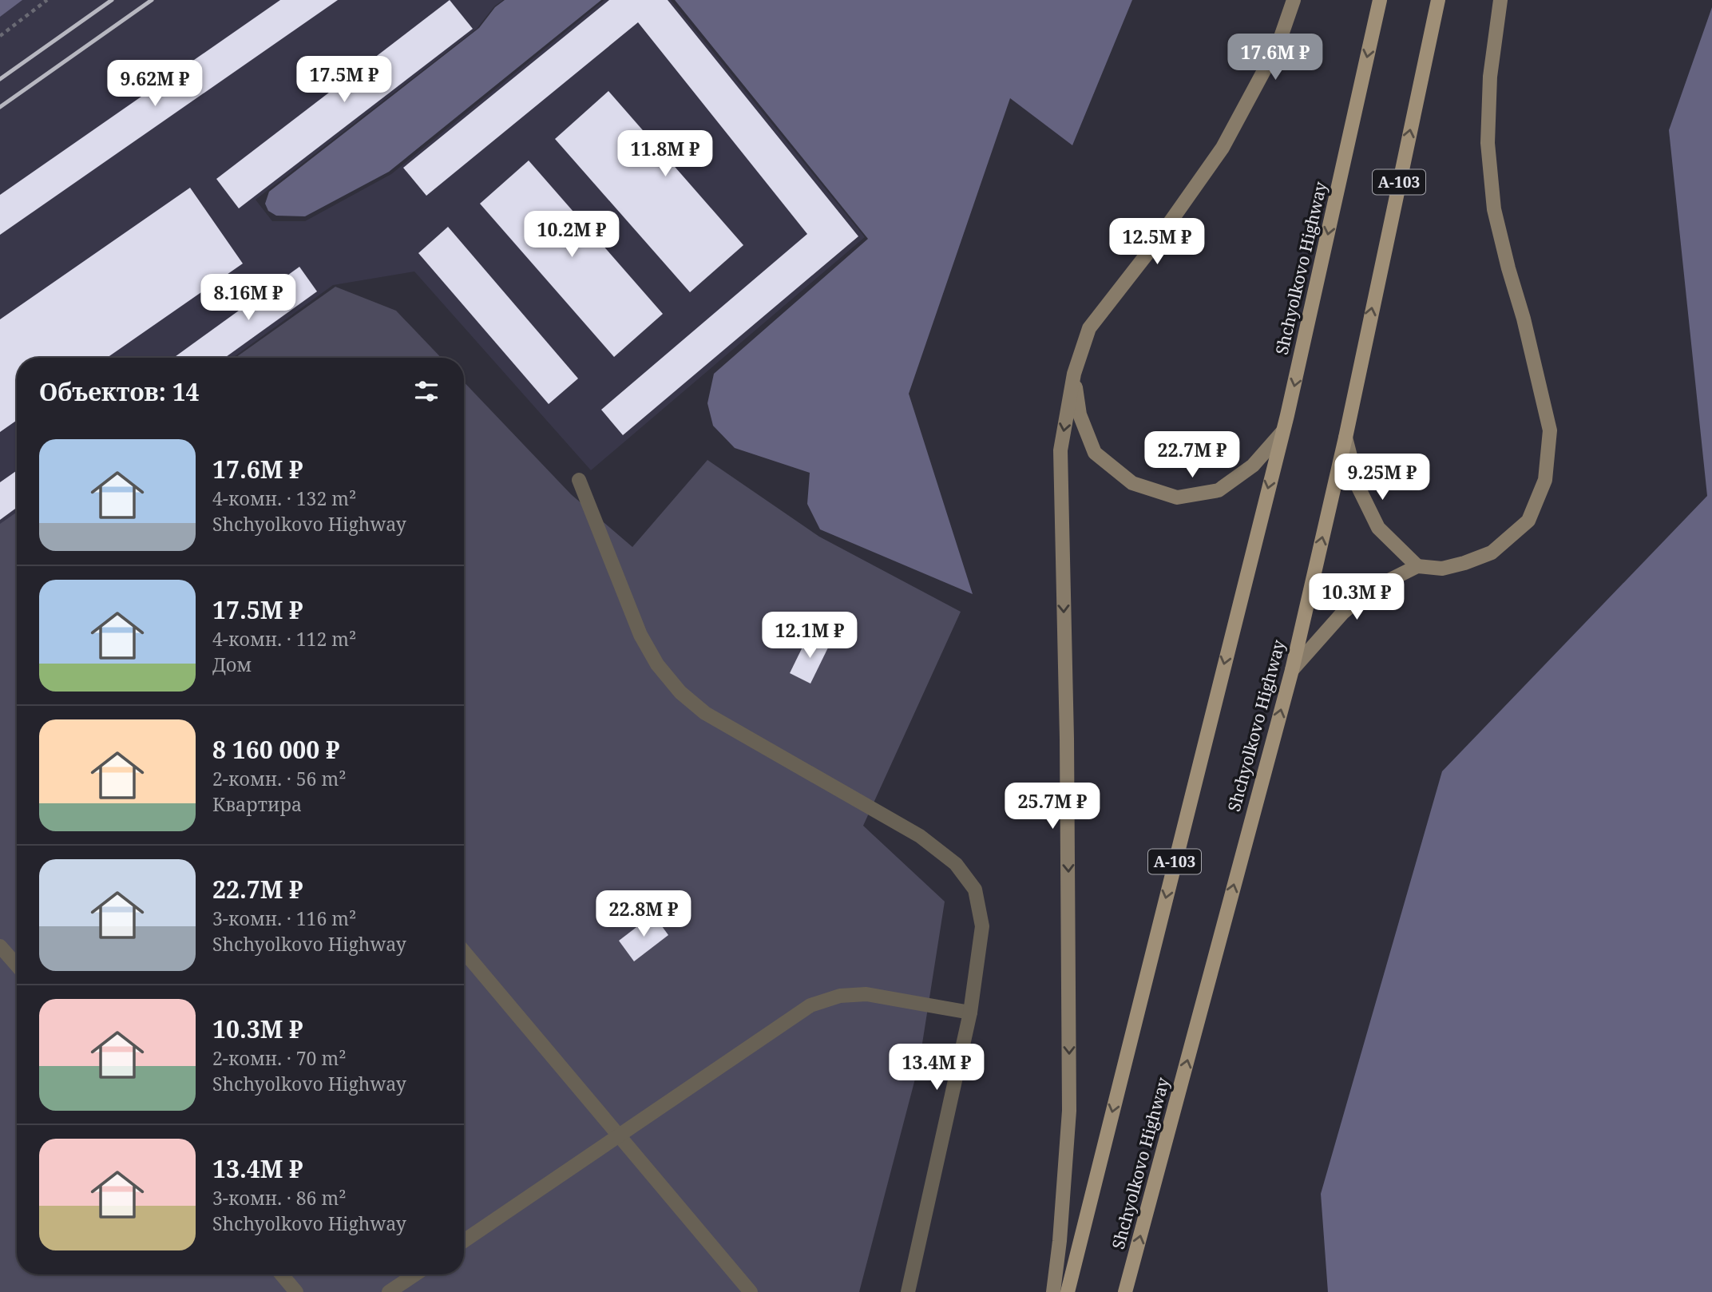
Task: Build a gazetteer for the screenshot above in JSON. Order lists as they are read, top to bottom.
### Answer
{
  "streets": {
    "main road": ["А-103", "Shchyolkovo Highway"]
  },
  "page": {
    "price": [
      "17.6M ₽",
      "17.5M ₽",
      "9.62M ₽",
      "11.8M ₽",
      "10.2M ₽",
      "12.5M ₽",
      "8.16M ₽",
      "22.7M ₽",
      "9.25M ₽",
      "10.3M ₽",
      "12.1M ₽",
      "25.7M ₽",
      "22.8M ₽",
      "13.4M ₽"
    ],
    "heading": "Объектов: 14",
    "list": [
      {
        "name": "17.6M ₽",
        "note": "4-комн. · 132 m² · Shchyolkovo Highway"
      },
      {
        "name": "17.5M ₽",
        "note": "4-комн. · 112 m² · Дом"
      },
      {
        "name": "8 160 000 ₽",
        "note": "2-комн. · 56 m² · Квартира"
      },
      {
        "name": "22.7M ₽",
        "note": "3-комн. · 116 m² · Shchyolkovo Highway"
      },
      {
        "name": "10.3M ₽",
        "note": "2-комн. · 70 m² · Shchyolkovo Highway"
      },
      {
        "name": "13.4M ₽",
        "note": "3-комн. · 86 m² · Shchyolkovo Highway"
      }
    ]
  }
}
